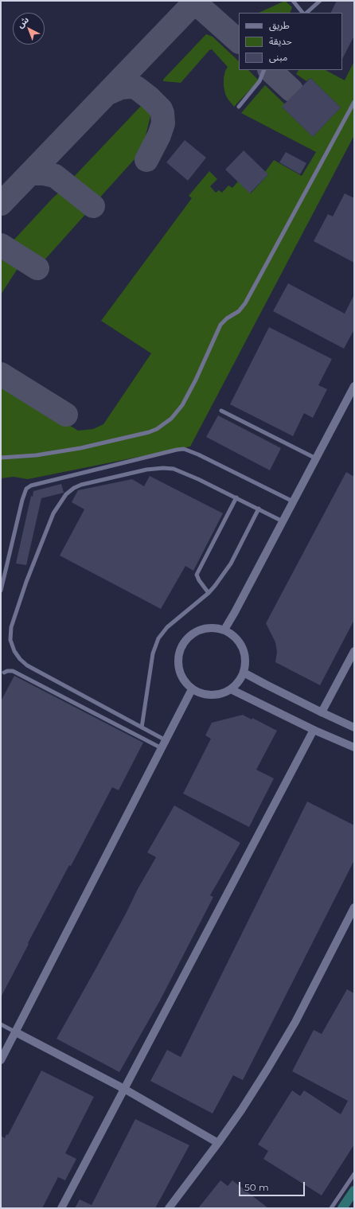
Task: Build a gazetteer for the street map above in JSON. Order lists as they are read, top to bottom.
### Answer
{
  "legend": ["طريق", "حديقة", "مبنى"],
  "scale_bar": "50 m",
  "north": "top left"
}
